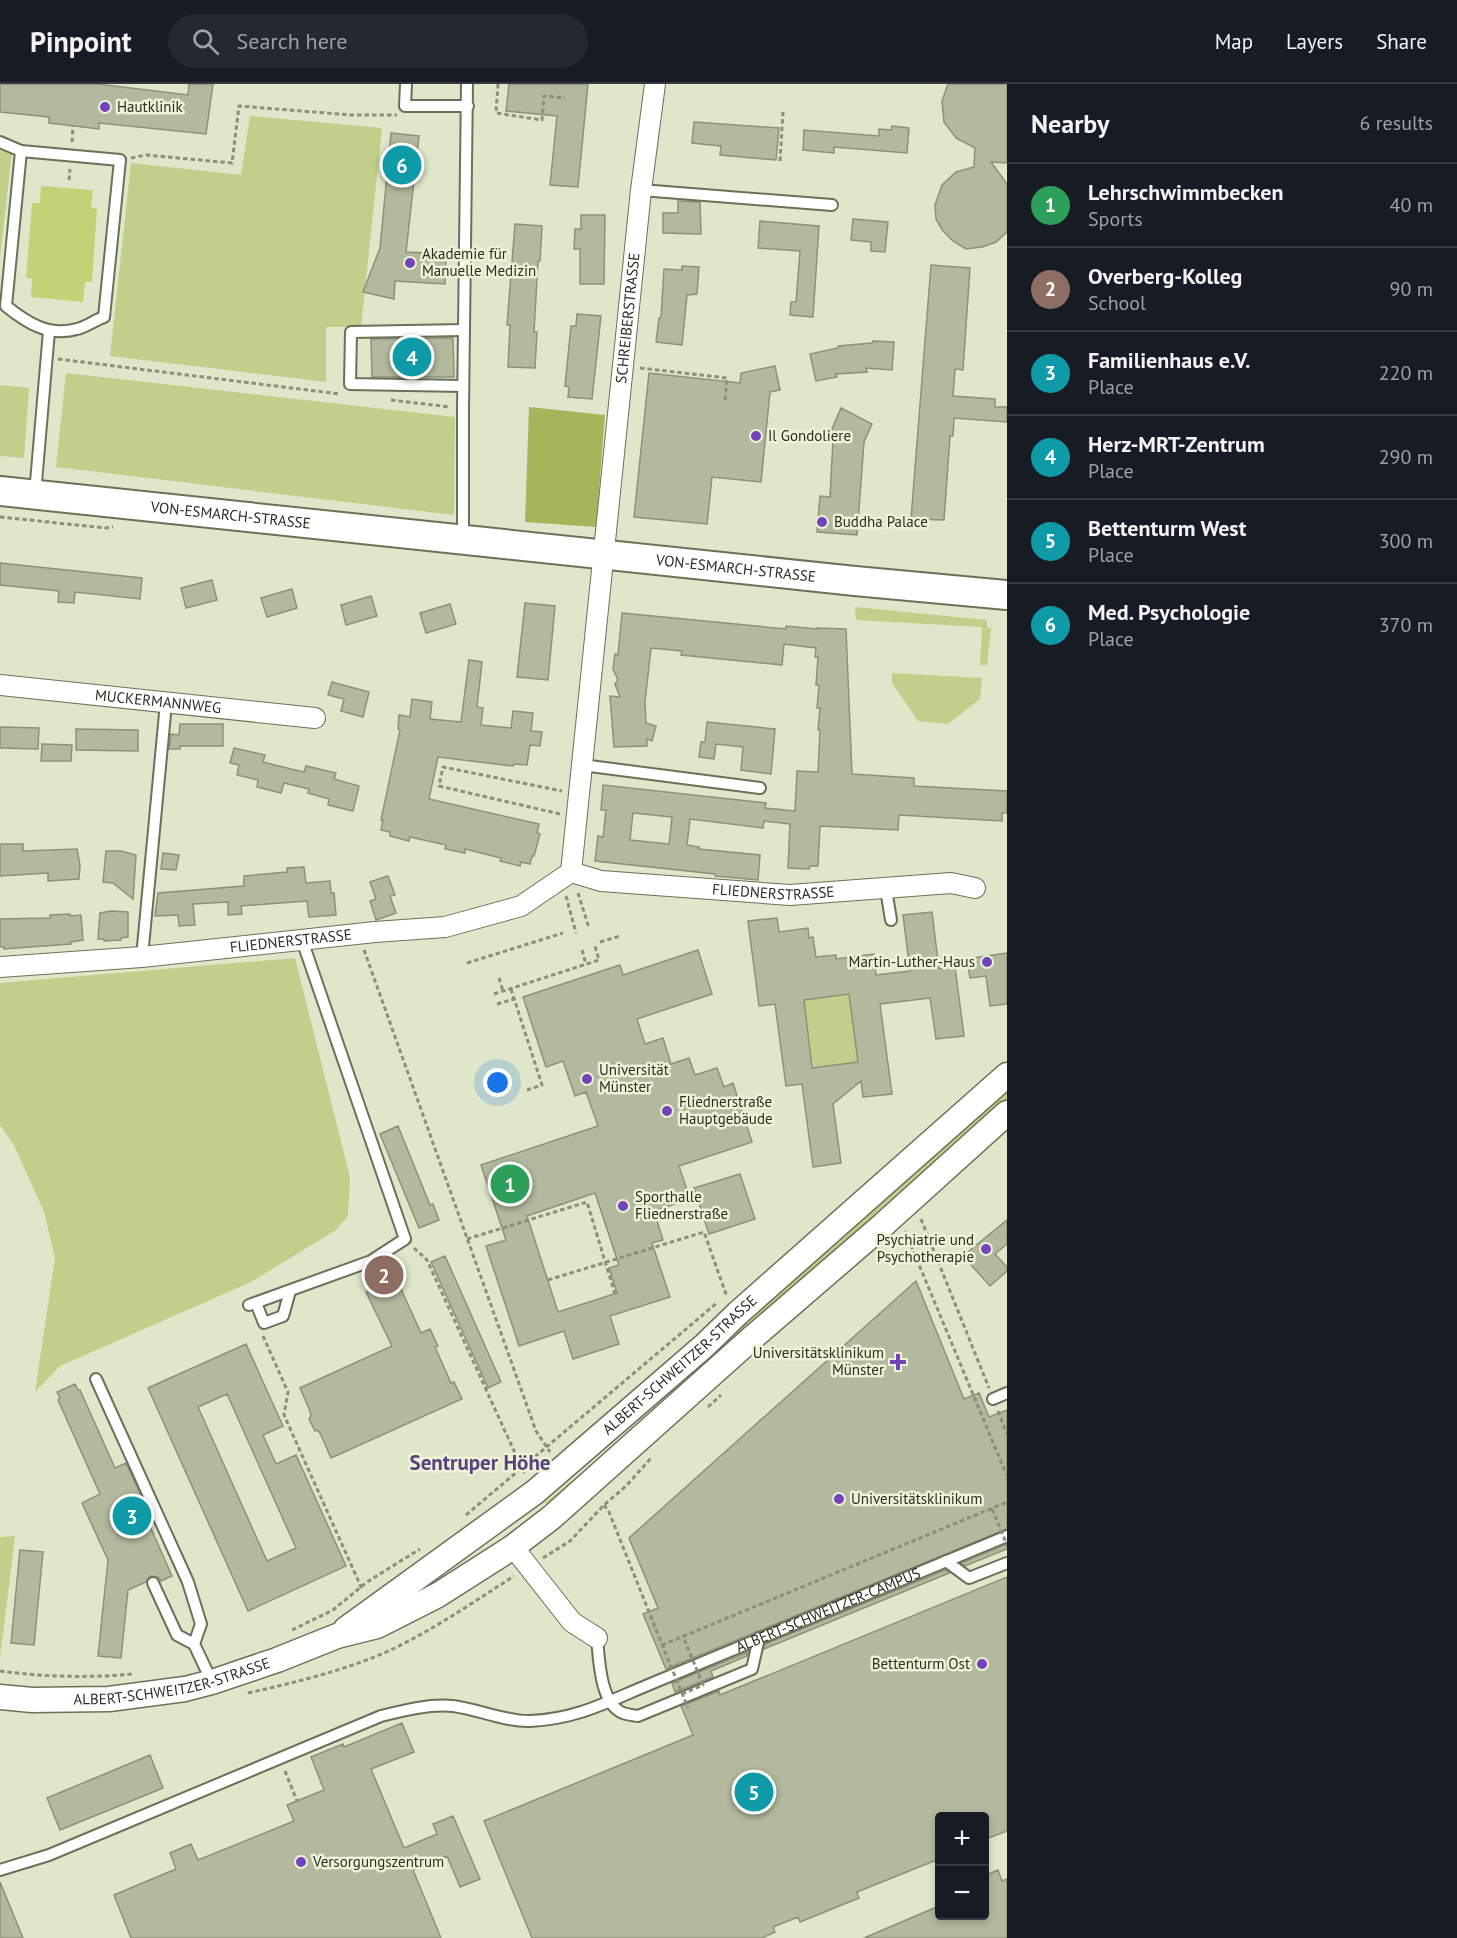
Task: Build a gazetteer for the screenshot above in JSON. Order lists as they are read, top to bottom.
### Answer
{
  "streets": {
    "main road": ["VON-ESMARCH-STRASSE"],
    "street": [
      "SCHREIBERSTRASSE",
      "MUCKERMANNWEG",
      "FLIEDNERSTRASSE",
      "ALBERT-SCHWEITZER-STRASSE"
    ],
    "lane": ["ALBERT-SCHWEITZER-CAMPUS"]
  },
  "crossings": [
    ["SCHREIBERSTRASSE", "VON-ESMARCH-STRASSE"]
  ],
  "districts": ["Sentruper Höhe"],
  "places": {
    "other": [
      "Hautklinik",
      "Akademie für Manuelle Medizin",
      "Il Gondoliere",
      "Buddha Palace",
      "Martin-Luther-Haus",
      "Universität Münster",
      "Fliednerstraße Hauptgebäude",
      "Sporthalle Fliednerstraße",
      "Psychiatrie und Psychotherapie",
      "Universitätsklinikum",
      "Bettenturm Ost",
      "Versorgungszentrum"
    ],
    "health": ["Universitätsklinikum Münster"]
  },
  "page": {
    "header": "Pinpoint",
    "search": "Search here",
    "nav": ["Map", "Layers", "Share"],
    "heading": ["Nearby", "6 results"],
    "pins": [
      "6",
      "4",
      "1",
      "2",
      "3",
      "5"
    ],
    "list": [
      {
        "mark": "1",
        "name": "Lehrschwimmbecken",
        "note": "Sports",
        "value": "40 m"
      },
      {
        "mark": "2",
        "name": "Overberg-Kolleg",
        "note": "School",
        "value": "90 m"
      },
      {
        "mark": "3",
        "name": "Familienhaus e.V.",
        "note": "Place",
        "value": "220 m"
      },
      {
        "mark": "4",
        "name": "Herz-MRT-Zentrum",
        "note": "Place",
        "value": "290 m"
      },
      {
        "mark": "5",
        "name": "Bettenturm West",
        "note": "Place",
        "value": "300 m"
      },
      {
        "mark": "6",
        "name": "Med. Psychologie",
        "note": "Place",
        "value": "370 m"
      }
    ],
    "map_buttons": ["+", "−"]
  }
}
